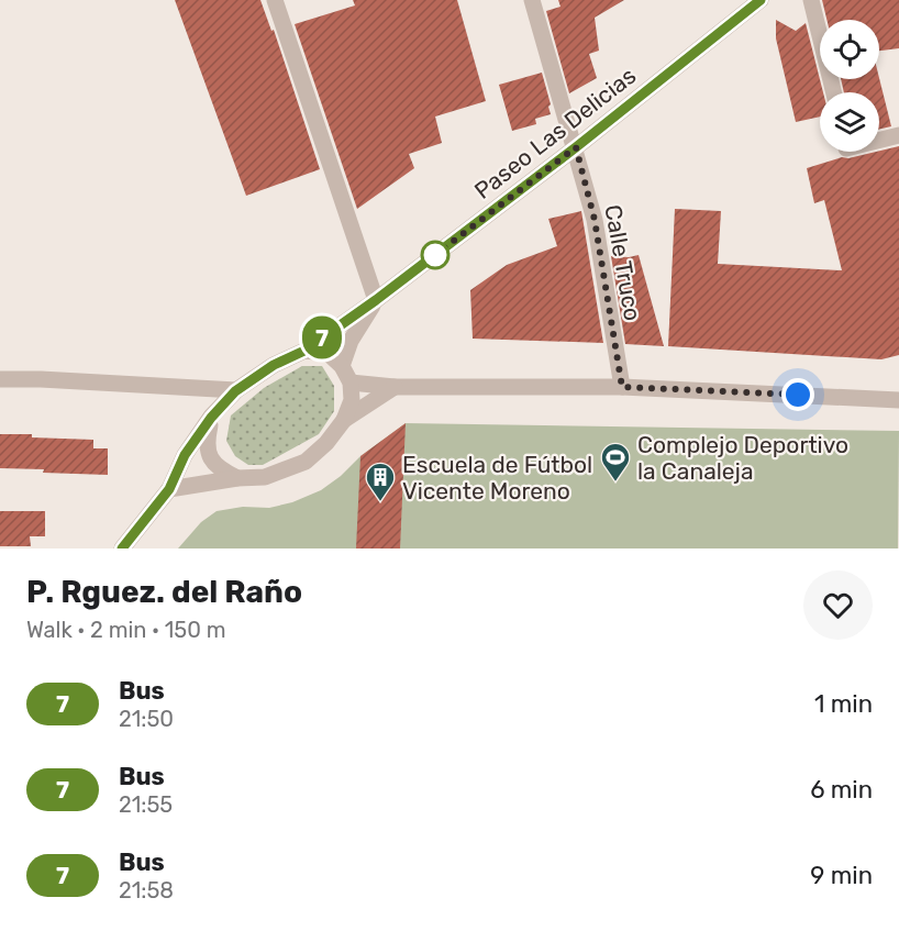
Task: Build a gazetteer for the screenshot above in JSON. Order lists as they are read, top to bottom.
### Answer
{
  "streets": {
    "street": ["Paseo Las Delicias", "Calle Truco"]
  },
  "crossings": [
    ["Paseo Las Delicias", "Calle Truco"]
  ],
  "places": {
    "sports": ["Complejo Deportivo la Canaleja"],
    "building": ["Escuela de Fútbol Vicente Moreno"]
  },
  "lines": ["bus line 7"],
  "page": {
    "on_map": "7",
    "heading": ["P. Rguez. del Raño", "Walk · 2 min · 150 m"],
    "list": [
      {
        "mark": "7",
        "name": "Bus",
        "note": "21:50",
        "value": "1 min"
      },
      {
        "mark": "7",
        "name": "Bus",
        "note": "21:55",
        "value": "6 min"
      },
      {
        "mark": "7",
        "name": "Bus",
        "note": "21:58",
        "value": "9 min"
      }
    ]
  }
}
